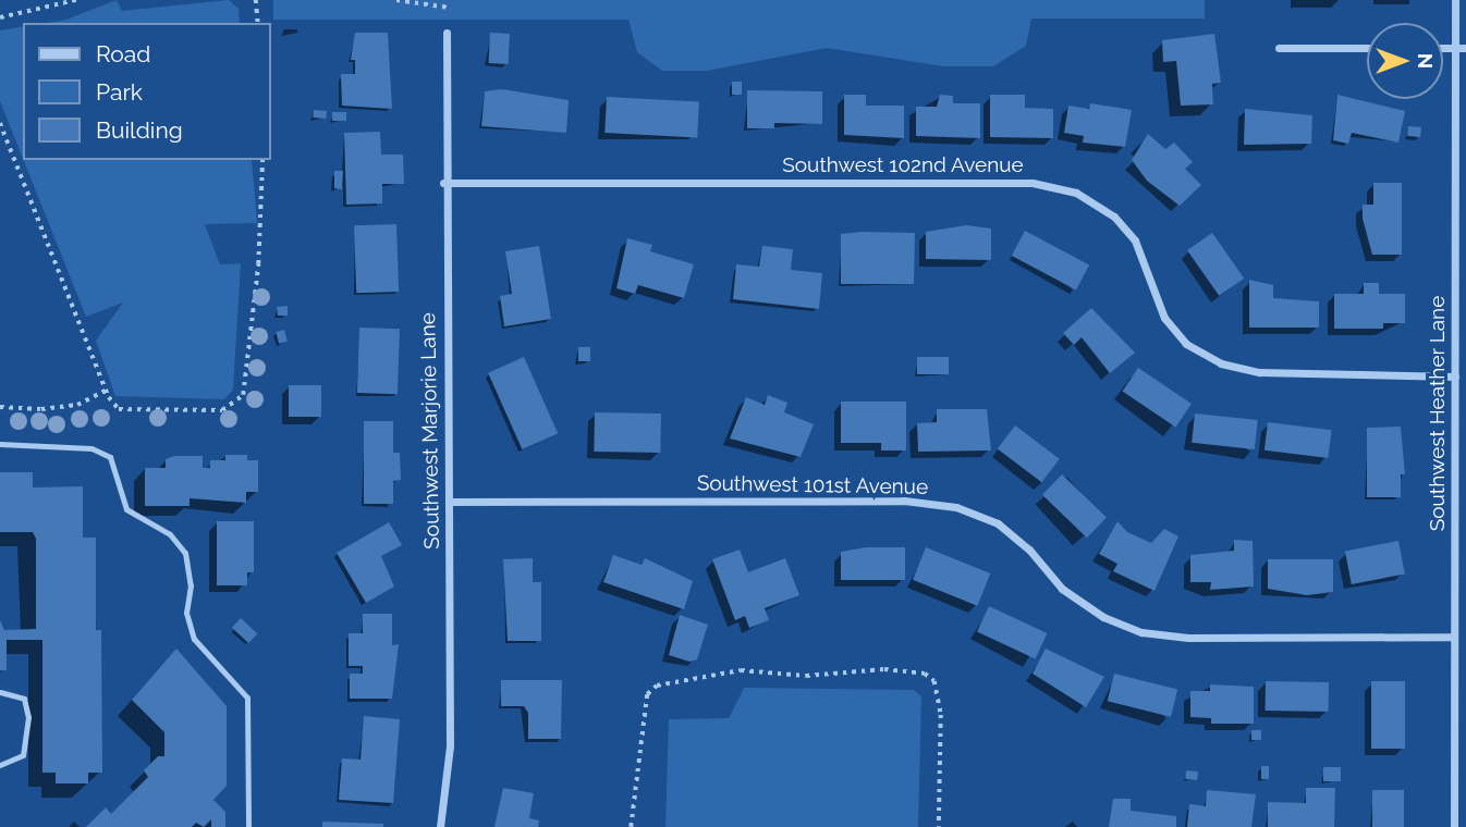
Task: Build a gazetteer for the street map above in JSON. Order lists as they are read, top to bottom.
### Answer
{
  "streets": {
    "street": [
      "Southwest 102nd Avenue",
      "Southwest Heather Lane",
      "Southwest Marjorie Lane",
      "Southwest 101st Avenue"
    ]
  },
  "crossings": [
    ["Southwest 102nd Avenue", "Southwest Heather Lane"],
    ["Southwest 102nd Avenue", "Southwest Marjorie Lane"],
    ["Southwest Heather Lane", "Southwest 101st Avenue"],
    ["Southwest Marjorie Lane", "Southwest 101st Avenue"]
  ],
  "legend": ["Road", "Park", "Building"],
  "north": "right"
}
